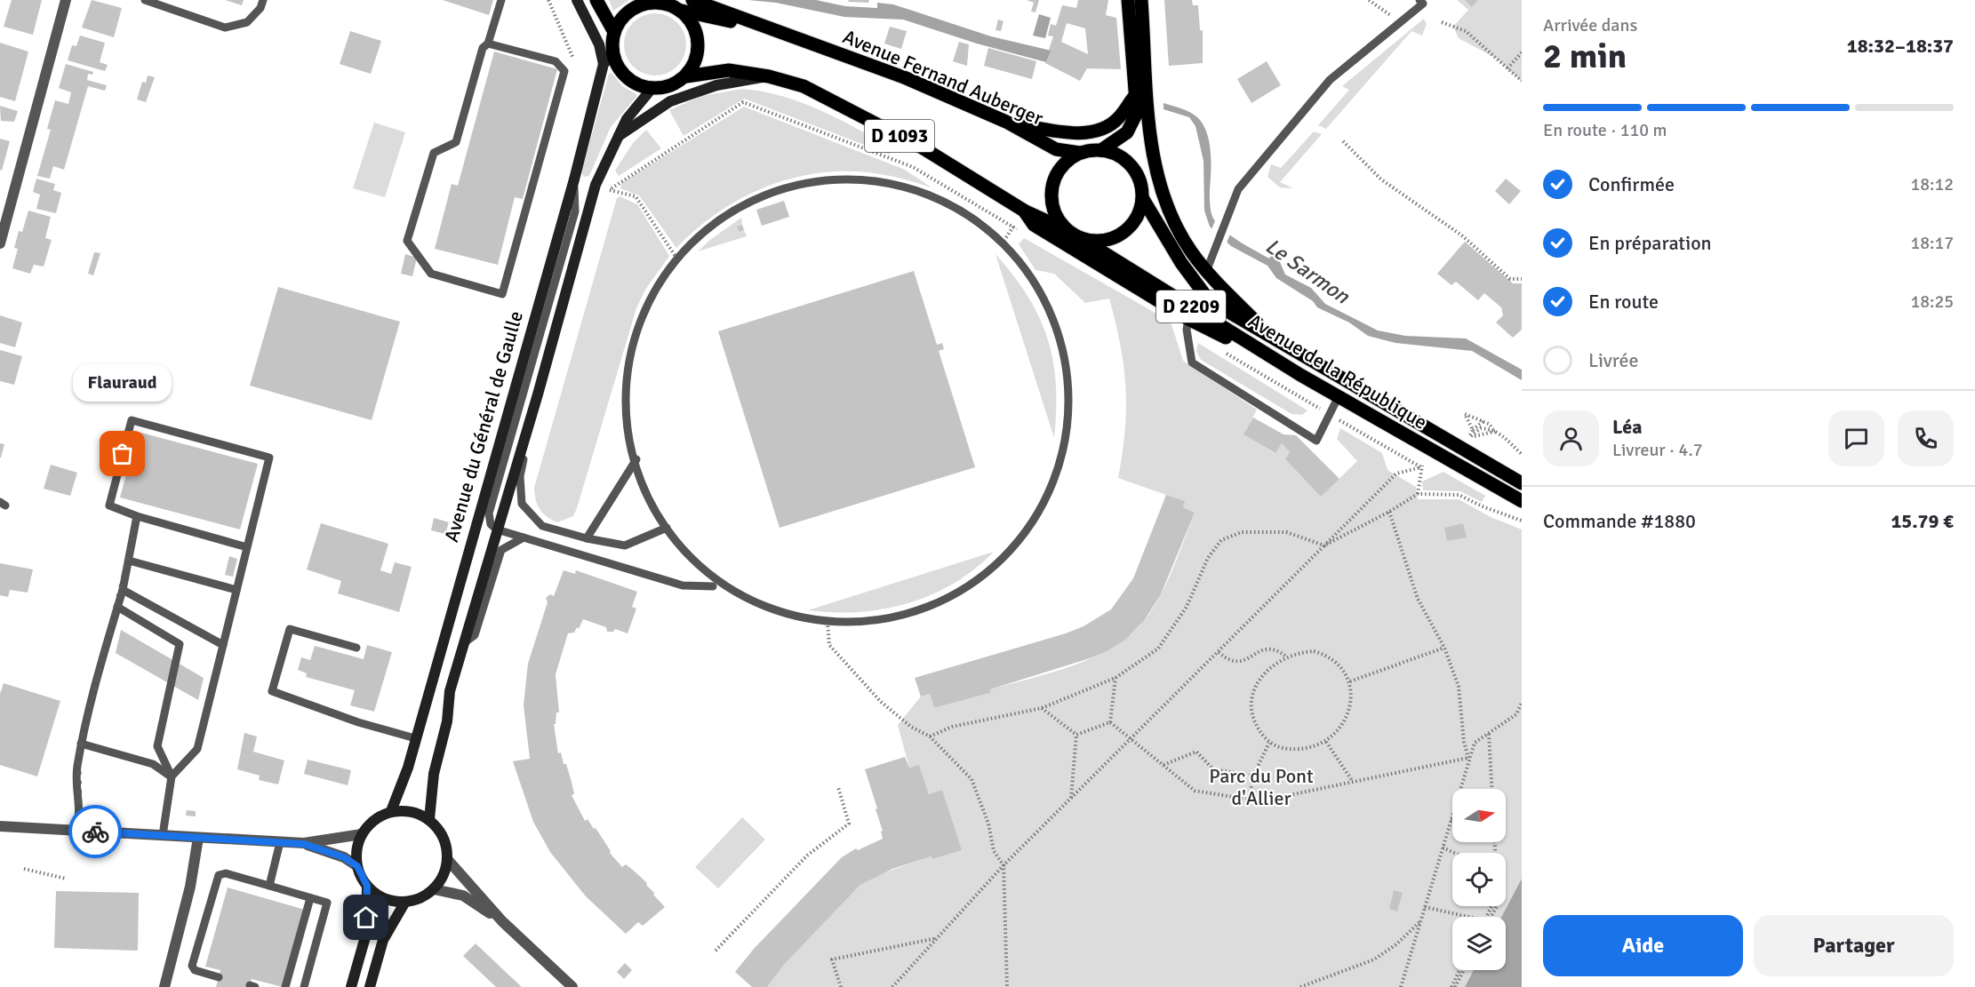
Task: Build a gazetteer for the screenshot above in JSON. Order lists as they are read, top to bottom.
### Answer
{
  "streets": {
    "main road": [
      "Avenue Fernand Auberger",
      "D 1093",
      "D 2209",
      "Avenue de la République",
      "Avenue du Général de Gaulle"
    ]
  },
  "crossings": [
    ["Avenue Fernand Auberger", "D 1093"],
    ["Avenue Fernand Auberger", "Avenue de la République"],
    ["Avenue Fernand Auberger", "Avenue du Général de Gaulle"],
    ["D 1093", "Avenue de la République"],
    ["D 1093", "Avenue du Général de Gaulle"]
  ],
  "water": ["Le Sarmon"],
  "parks": ["Parc du Pont d'Allier"],
  "places": ["Flauraud"],
  "north": "right",
  "page": {
    "heading": ["2 min", "Arrivée dans", "18:32–18:37"],
    "panel": [
      "Léa",
      "Livreur · 4.7",
      "Commande #1880",
      "15.79 €"
    ],
    "bar": "En route · 110 m",
    "list": [
      ["Confirmée", "18:12"],
      ["En préparation", "18:17"],
      ["En route", "18:25"],
      "Livrée"
    ],
    "bubble": "Flauraud",
    "buttons": ["Aide", "Partager"]
  }
}
